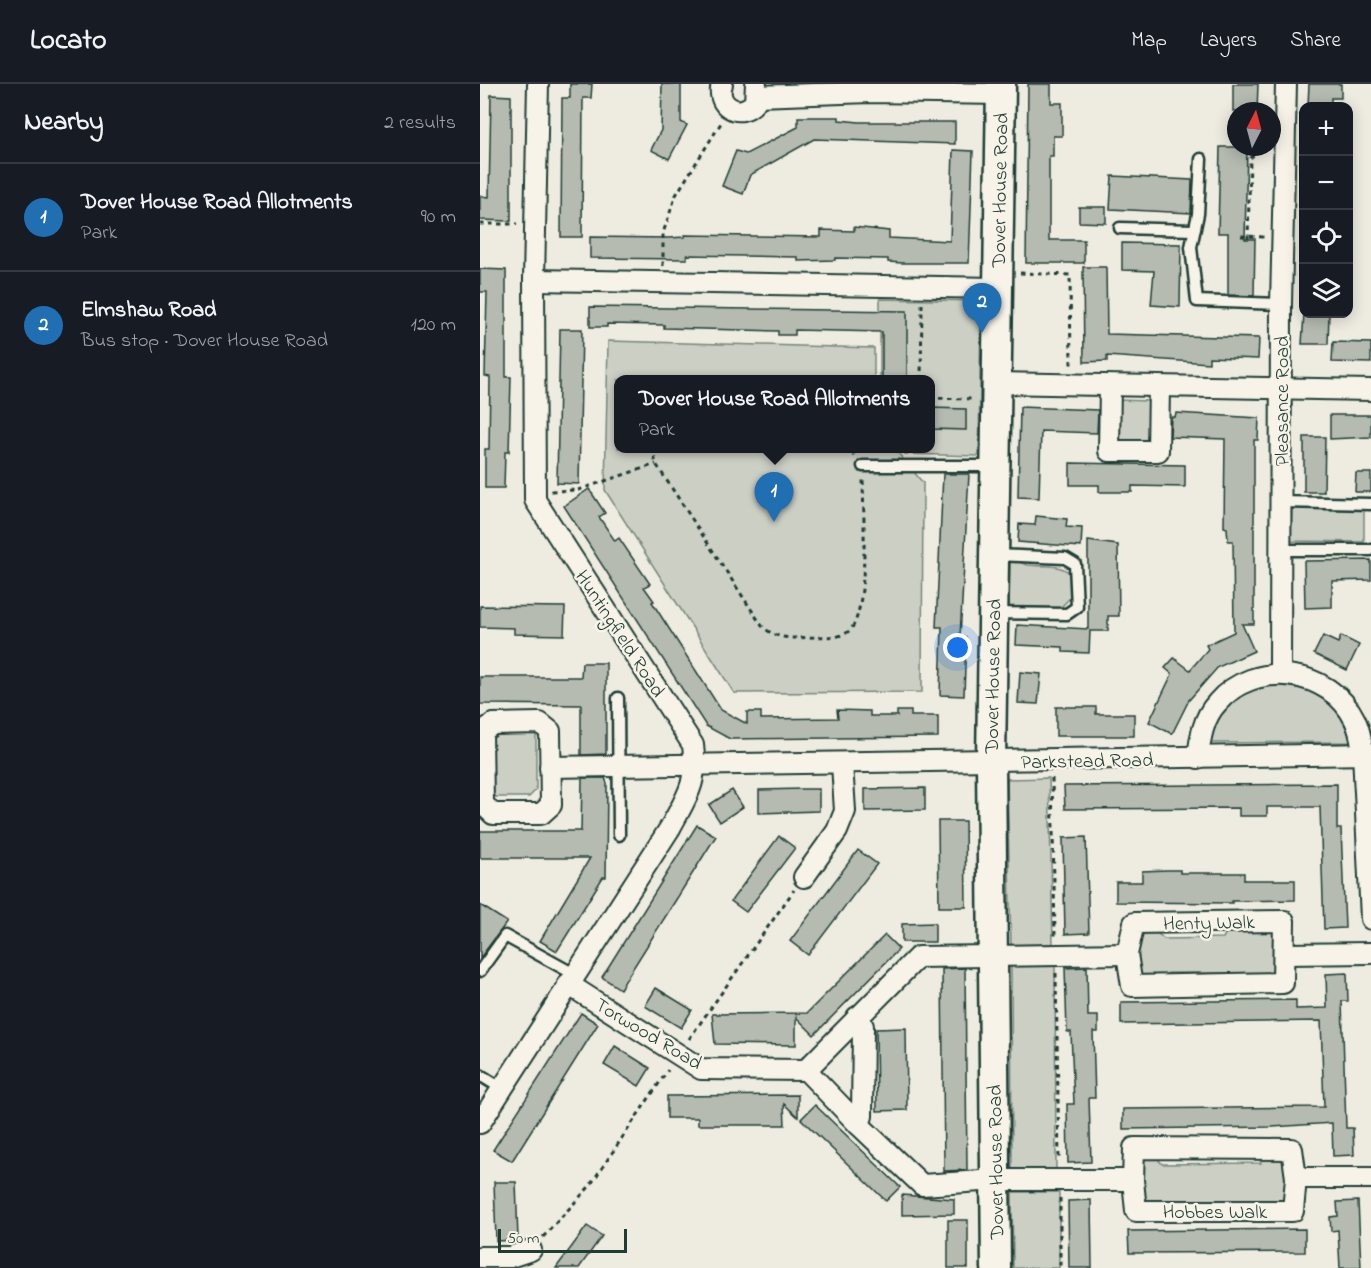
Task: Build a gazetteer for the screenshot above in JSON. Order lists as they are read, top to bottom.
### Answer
{
  "streets": {
    "street": [
      "Dover House Road",
      "Pleasance Road",
      "Huntingfield Road",
      "Parkstead Road",
      "Henty Walk",
      "Torwood Road",
      "Hobbes Walk"
    ]
  },
  "crossings": [
    ["Dover House Road", "Parkstead Road"],
    ["Huntingfield Road", "Parkstead Road"]
  ],
  "scale_bar": "50 m",
  "north": "top",
  "page": {
    "header": "Locato",
    "nav": ["Map", "Layers", "Share"],
    "heading": ["Nearby", "2 results"],
    "map_buttons": ["+", "−"],
    "list": [
      {
        "mark": "1",
        "name": "Dover House Road Allotments",
        "note": "Park",
        "value": "90 m"
      },
      {
        "mark": "2",
        "name": "Elmshaw Road",
        "note": "Bus stop · Dover House Road",
        "value": "120 m"
      }
    ],
    "pins": ["2", "1"],
    "popup": ["Dover House Road Allotments", "Park"],
    "scale": "50 m"
  }
}
